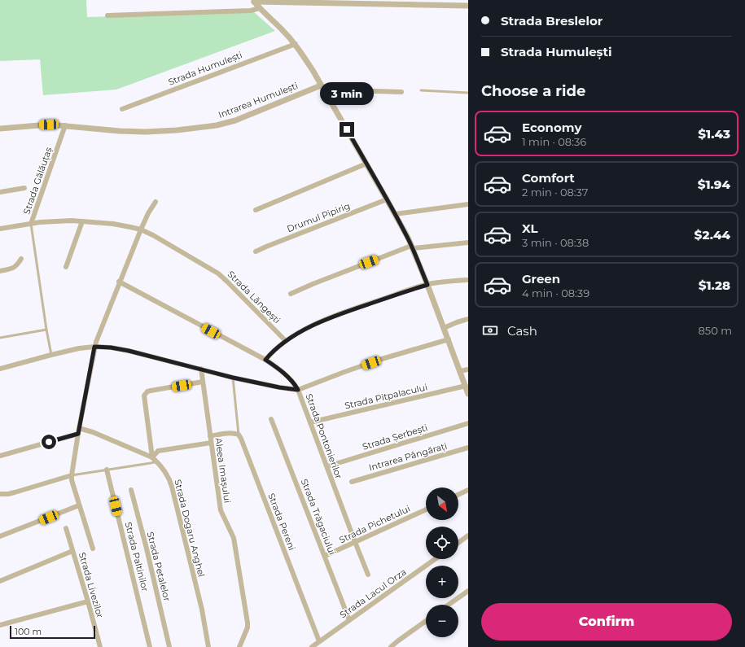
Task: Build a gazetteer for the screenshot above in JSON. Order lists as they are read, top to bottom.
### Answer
{
  "streets": {
    "street": [
      "Strada Humulești",
      "Intrarea Humulești",
      "Strada Gălăuțaș",
      "Drumul Pipirig",
      "Strada Lăngești",
      "Strada Pitpalacului",
      "Strada Pontonierilor",
      "Strada Șerbești",
      "Intrarea Pângărați",
      "Aleea Imașului",
      "Strada Trăgaciului",
      "Strada Pereni",
      "Strada Pichetului",
      "Strada Dogaru Anghel",
      "Strada Paltinilor",
      "Strada Petalelor",
      "Strada Livezilor",
      "Strada Lacul Orza"
    ]
  },
  "crossings": [
    ["Intrarea Humulești", "Strada Gălăuțaș"],
    ["Strada Gălăuțaș", "Strada Lăngești"],
    ["Strada Pitpalacului", "Strada Pontonierilor"],
    ["Strada Pontonierilor", "Strada Șerbești"],
    ["Strada Pontonierilor", "Strada Pichetului"],
    ["Strada Trăgaciului", "Strada Pichetului"],
    ["Strada Trăgaciului", "Strada Lacul Orza"],
    ["Strada Pereni", "Strada Lacul Orza"]
  ],
  "scale_bar": "100 m",
  "north": "bottom right",
  "page": {
    "banner": ["Strada Breslelor", "Strada Humulești"],
    "heading": "Choose a ride",
    "bubble": "3 min",
    "list": [
      {
        "name": "Economy",
        "note": "1 min · 08:36",
        "value": "$1.43"
      },
      {
        "name": "Comfort",
        "note": "2 min · 08:37",
        "value": "$1.94"
      },
      {
        "name": "XL",
        "note": "3 min · 08:38",
        "value": "$2.44"
      },
      {
        "name": "Green",
        "note": "4 min · 08:39",
        "value": "$1.28"
      }
    ],
    "pay": ["Cash", "850 m"],
    "map_buttons": ["+", "−"],
    "buttons": "Confirm",
    "scale": "100 m"
  }
}
